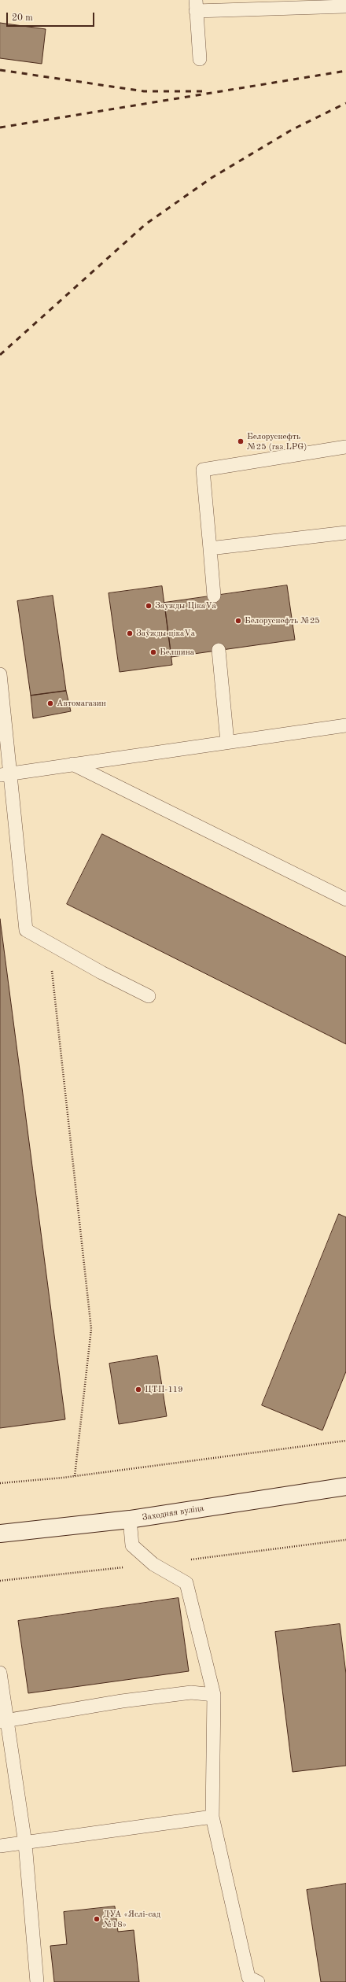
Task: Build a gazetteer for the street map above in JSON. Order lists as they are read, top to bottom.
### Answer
{
  "streets": {
    "main road": ["Заходняя вуліца"]
  },
  "places": [
    "Белоруснефть №25 (газ LPG)",
    "Заужды ЦікаVа",
    "Белоруснефть №25",
    "Заўжды цікаVа",
    "Белшина",
    "Автомагазин",
    "ЦТП-119",
    "ДУА «Яслі-сад №18»"
  ],
  "scale_bar": "20 m"
}
